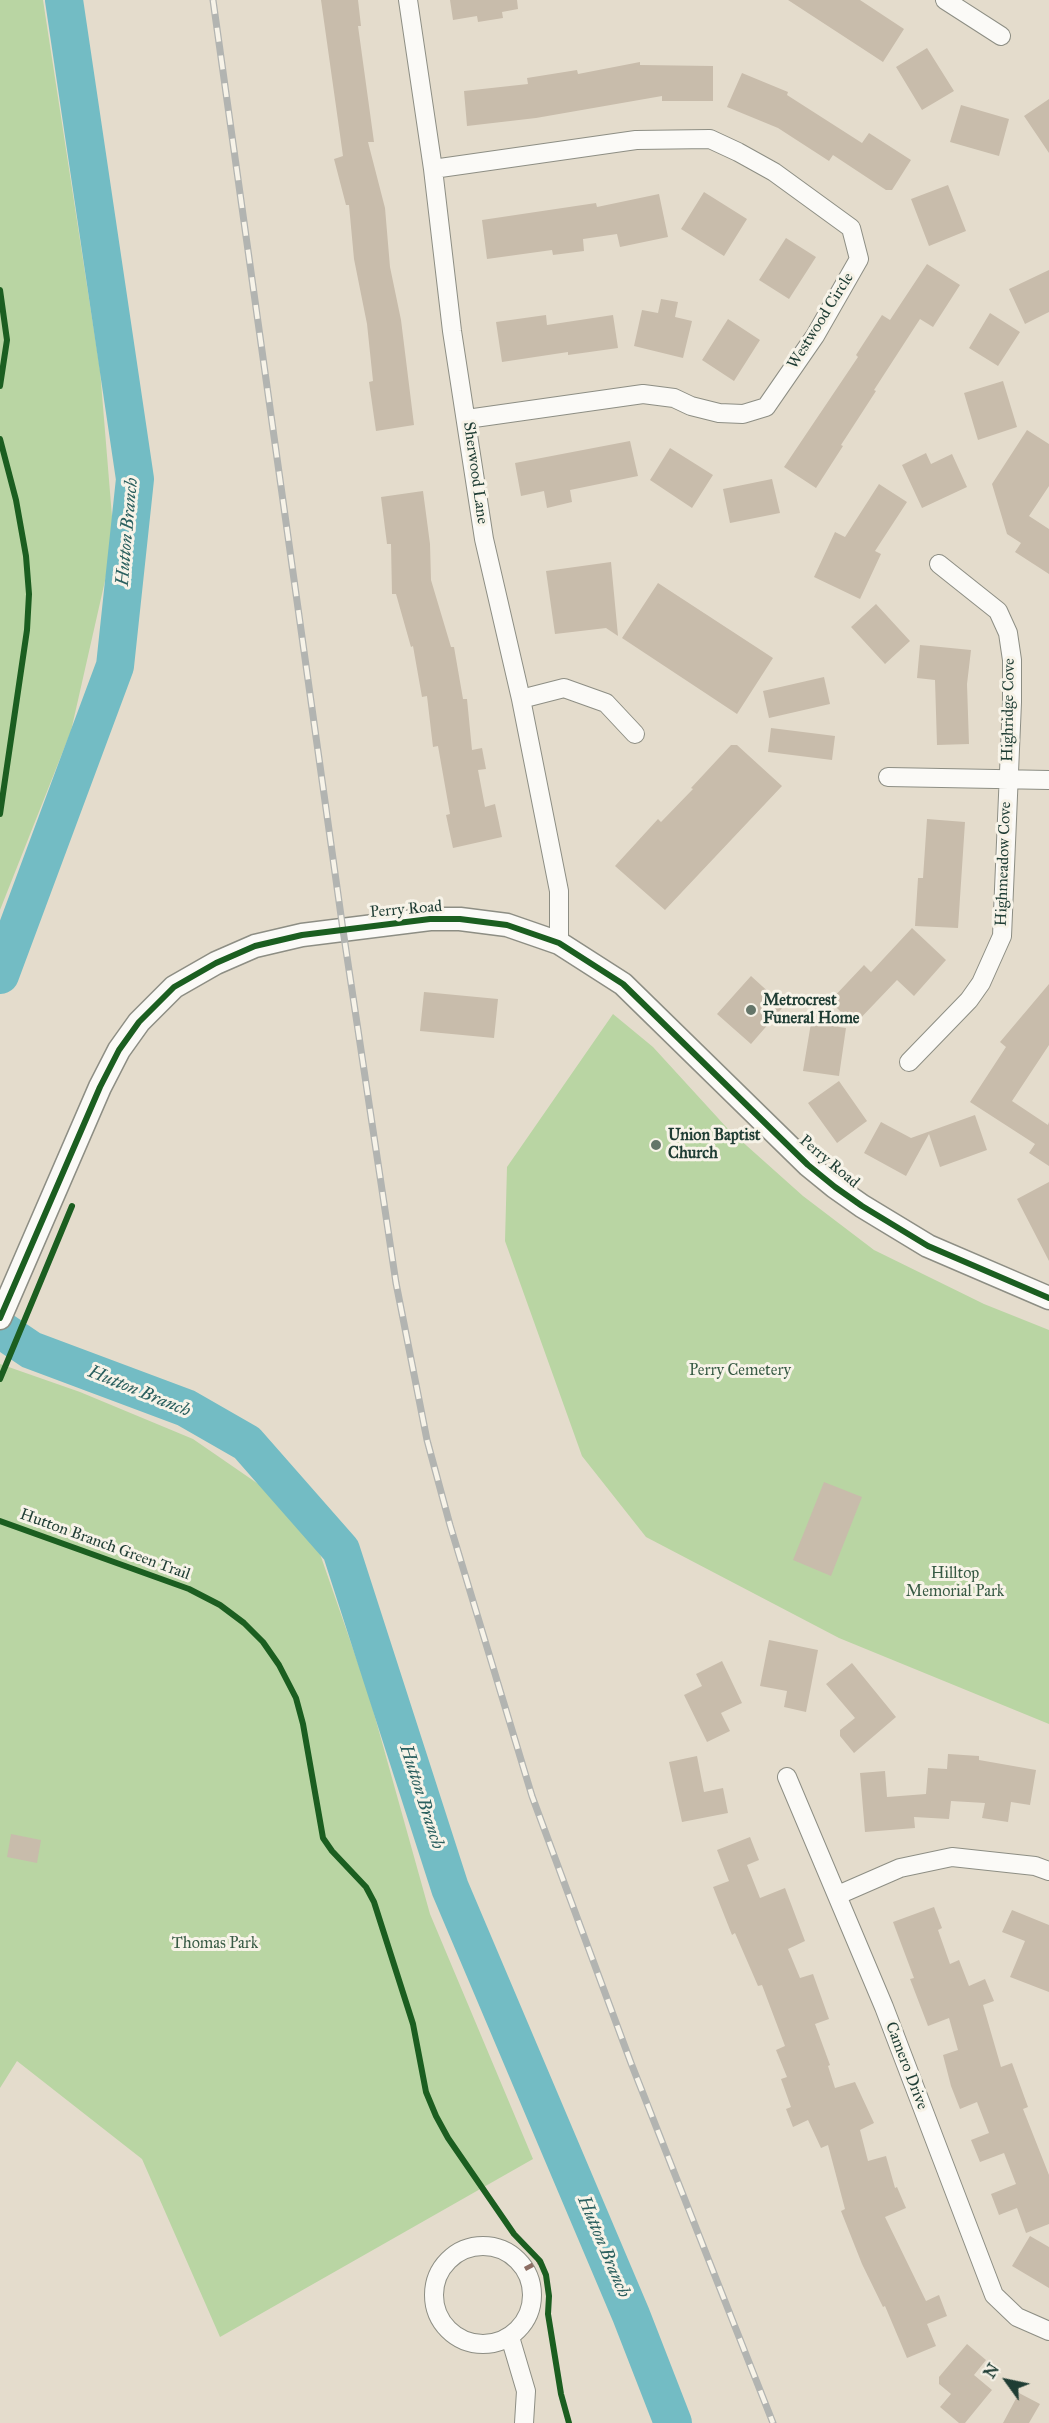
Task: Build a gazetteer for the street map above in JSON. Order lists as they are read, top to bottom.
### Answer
{
  "streets": {
    "street": [
      "Westwood Circle",
      "Sherwood Lane",
      "Highridge Cove",
      "Highmeadow Cove",
      "Perry Road",
      "Camero Drive"
    ],
    "cycle path": ["Hutton Branch Green Trail"]
  },
  "crossings": [
    ["Westwood Circle", "Sherwood Lane"],
    ["Sherwood Lane", "Perry Road"],
    ["Highridge Cove", "Highmeadow Cove"]
  ],
  "water": ["Hutton Branch"],
  "parks": ["Perry Cemetery", "Hilltop Memorial Park", "Thomas Park"],
  "places": ["Metrocrest Funeral Home", "Union Baptist Church"],
  "north": "top left"
}
